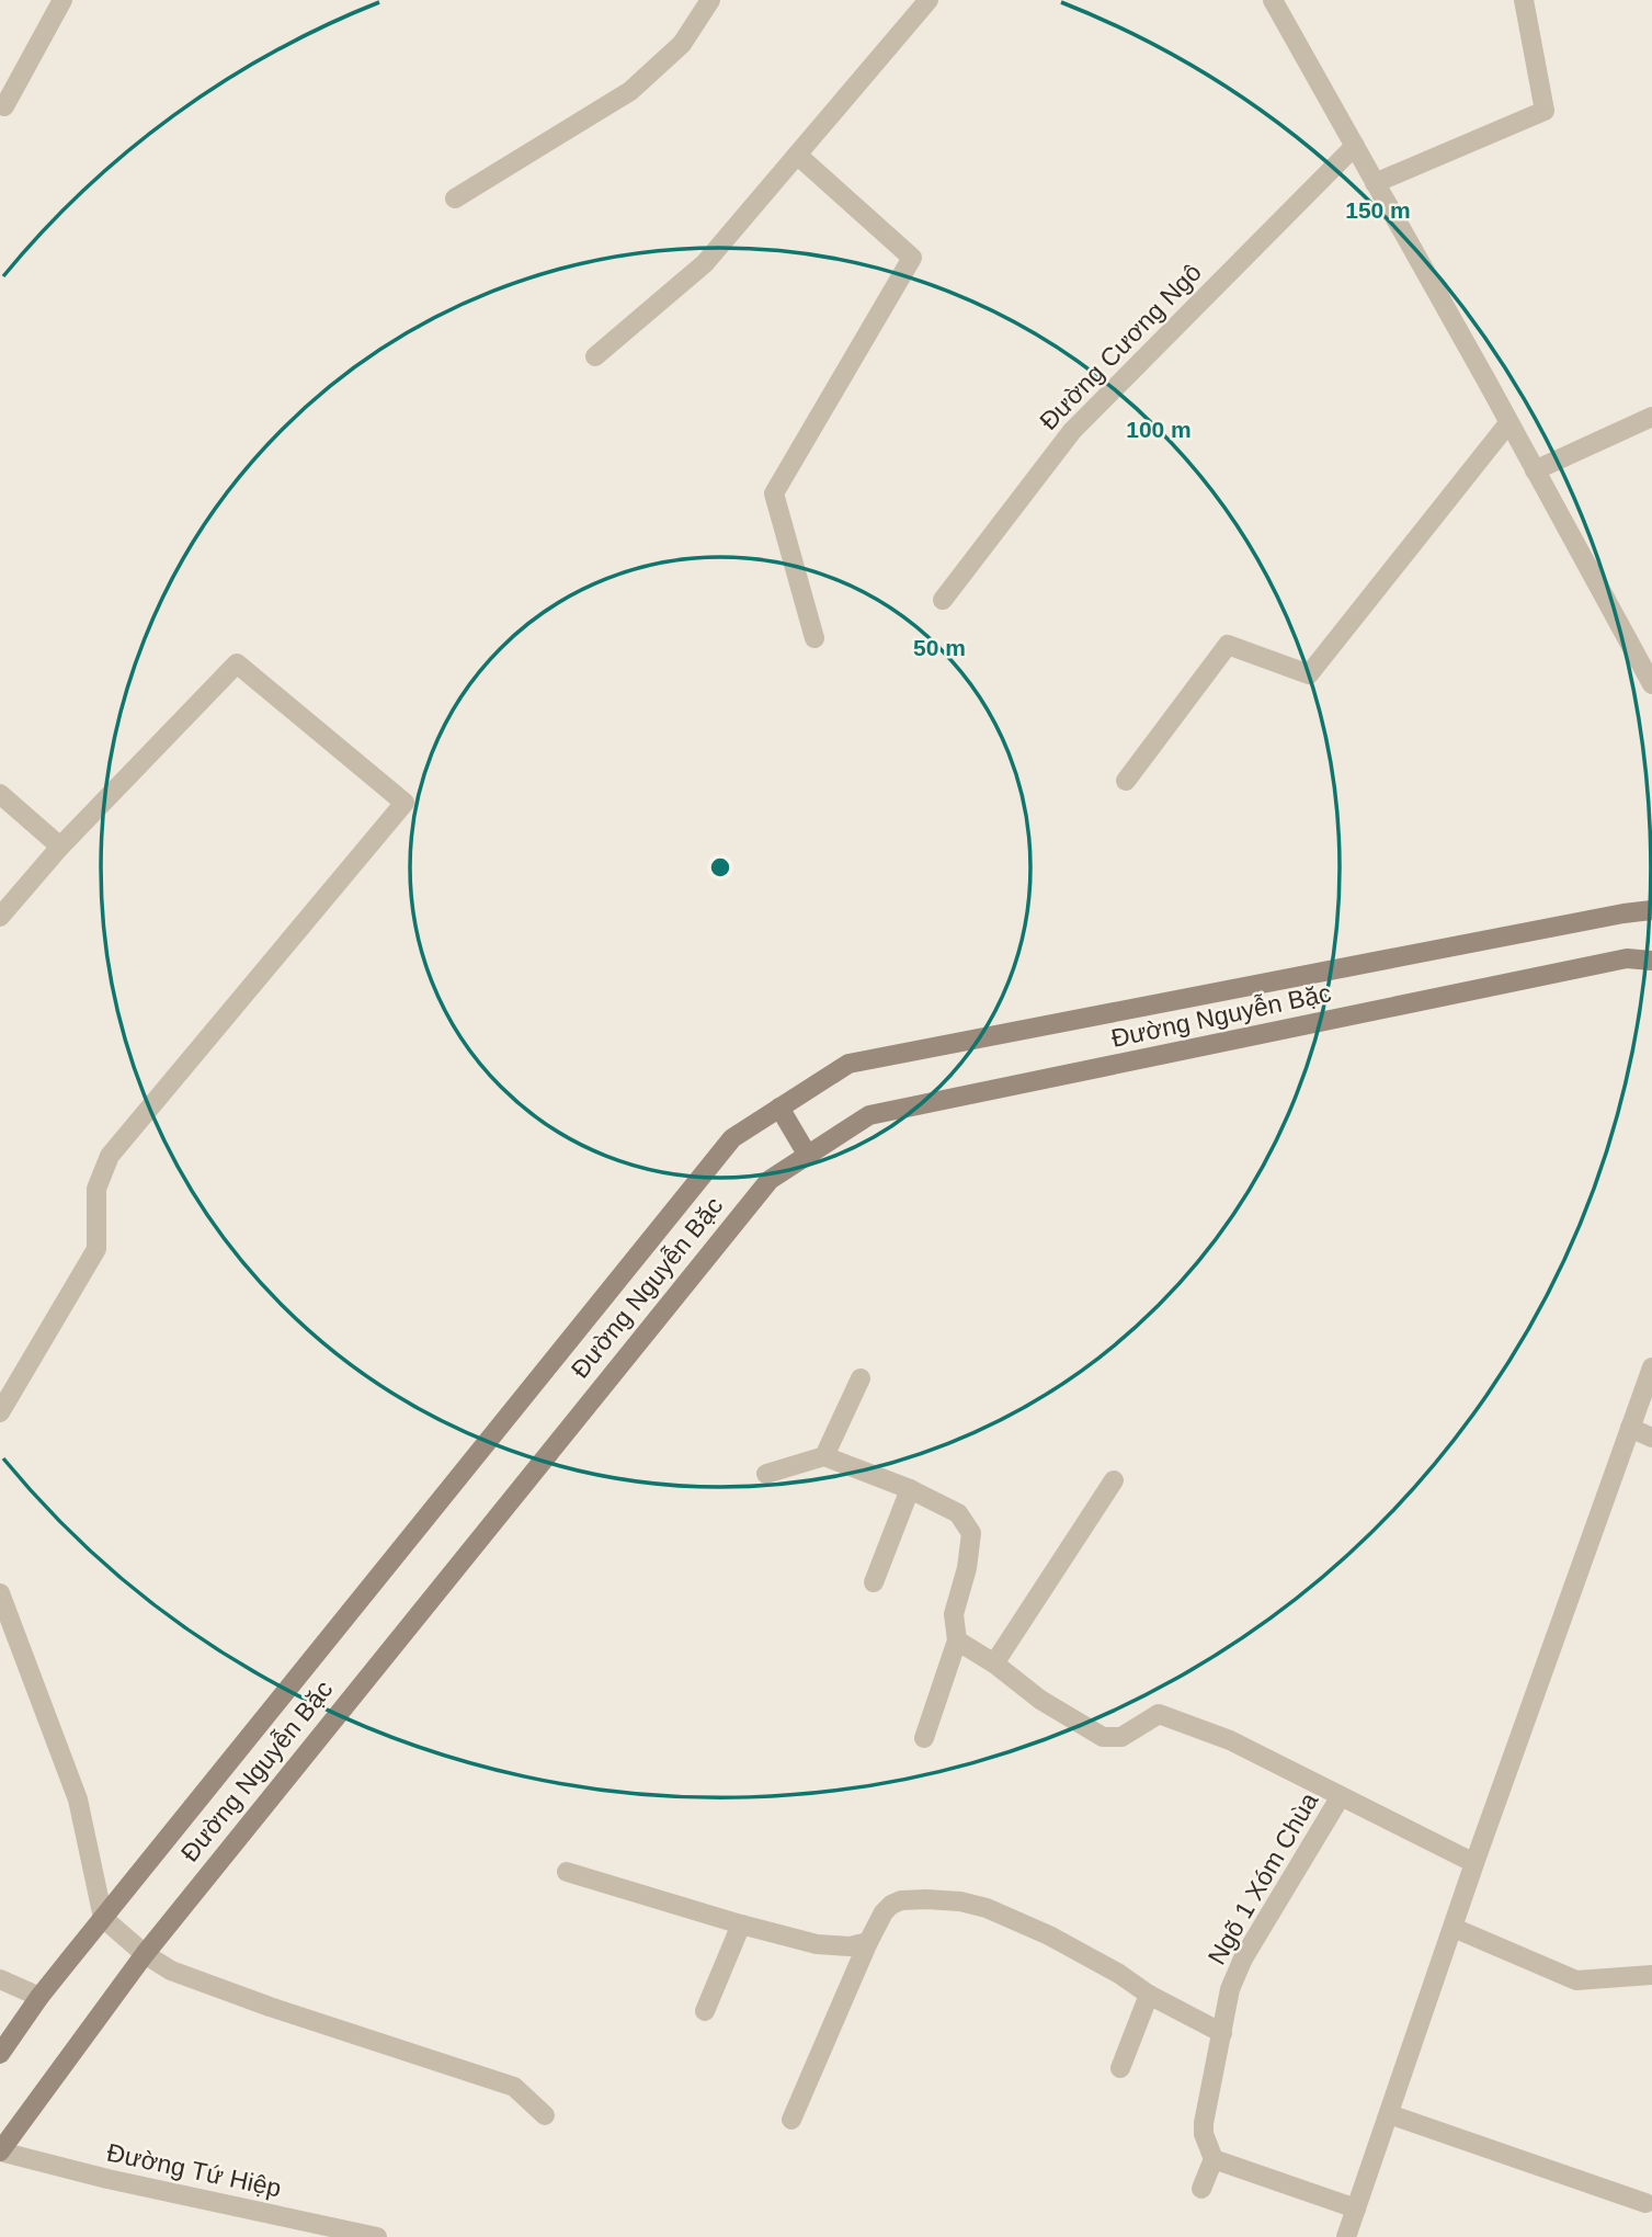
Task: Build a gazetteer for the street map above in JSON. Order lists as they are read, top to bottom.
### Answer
{
  "streets": {
    "main road": ["Đường Nguyễn Bặc"],
    "street": ["Đường Cương Ngô", "Ngõ 1 Xóm Chùa", "Đường Tứ Hiệp"]
  },
  "crossings": [
    ["Đường Nguyễn Bặc", "Đường Tứ Hiệp"]
  ],
  "rings": ["150 m", "100 m", "50 m"]
}
